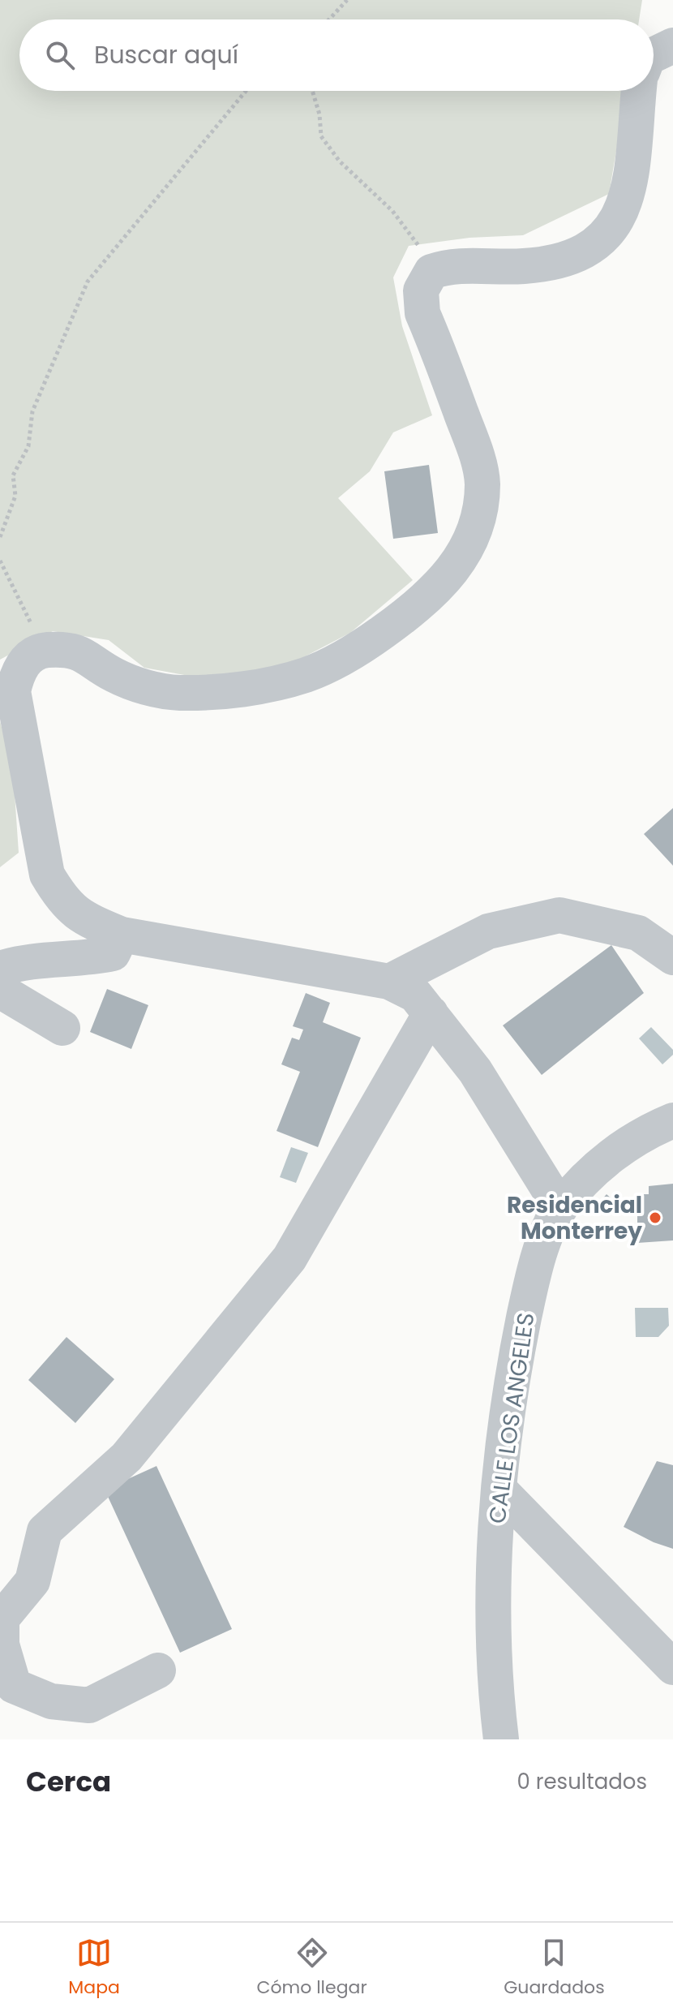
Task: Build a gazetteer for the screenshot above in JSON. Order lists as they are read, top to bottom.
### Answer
{
  "streets": {
    "street": ["CALLE LOS ANGELES"]
  },
  "places": ["Residencial Monterrey"],
  "page": {
    "search": "Buscar aquí",
    "heading": ["Cerca", "0 resultados"],
    "nav": ["Mapa", "Cómo llegar", "Guardados"]
  }
}
